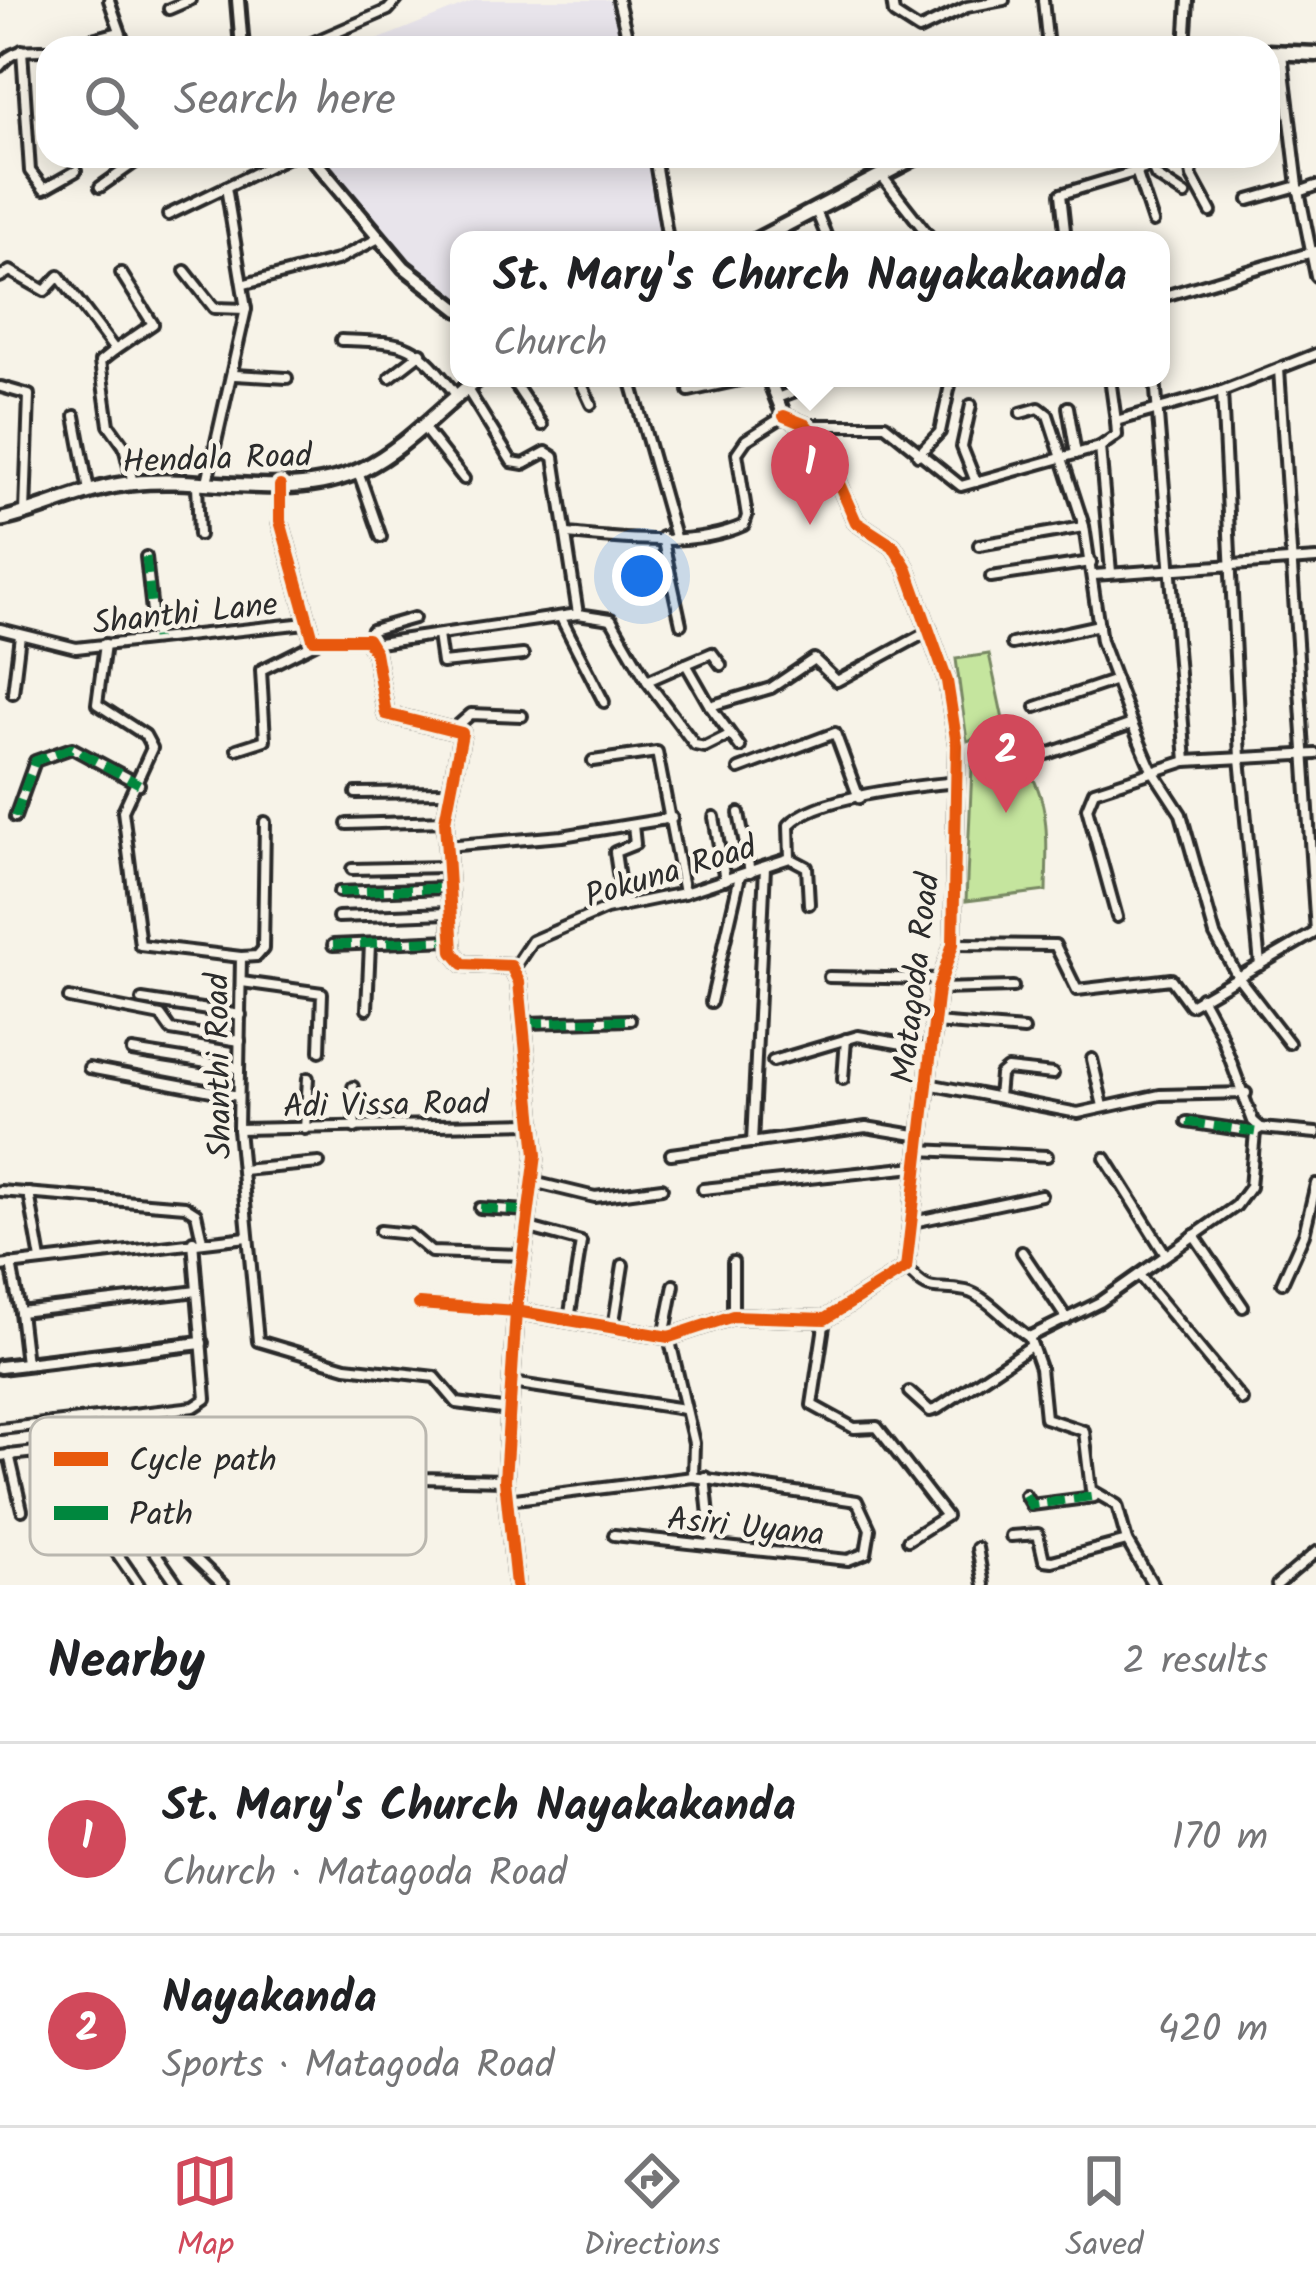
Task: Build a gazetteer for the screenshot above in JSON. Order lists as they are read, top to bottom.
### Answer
{
  "streets": {
    "main road": ["Hendala Road"],
    "street": [
      "Shanthi Lane",
      "Pokuna Road",
      "Matagoda Road",
      "Shanthi Road",
      "Adi Vissa Road",
      "Asiri Uyana"
    ]
  },
  "crossings": [
    ["Shanthi Lane", "Shanthi Road"],
    ["Pokuna Road", "Matagoda Road"],
    ["Shanthi Road", "Adi Vissa Road"]
  ],
  "legend": ["Cycle path", "Path"],
  "page": {
    "search": "Search here",
    "popup": ["St. Mary's Church Nayakakanda", "Church"],
    "pins": ["1", "2"],
    "heading": ["Nearby", "2 results"],
    "list": [
      {
        "mark": "1",
        "name": "St. Mary's Church Nayakakanda",
        "note": "Church · Matagoda Road",
        "value": "170 m"
      },
      {
        "mark": "2",
        "name": "Nayakanda",
        "note": "Sports · Matagoda Road",
        "value": "420 m"
      }
    ],
    "nav": ["Map", "Directions", "Saved"]
  }
}
